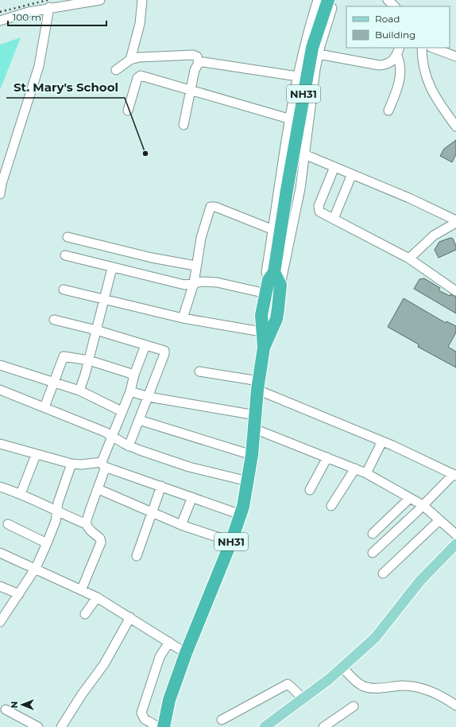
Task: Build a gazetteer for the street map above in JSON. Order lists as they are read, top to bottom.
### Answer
{
  "streets": {
    "highway": ["NH31"]
  },
  "places": ["St. Mary's School"],
  "legend": ["Road", "Building"],
  "scale_bar": "100 m",
  "north": "left"
}
